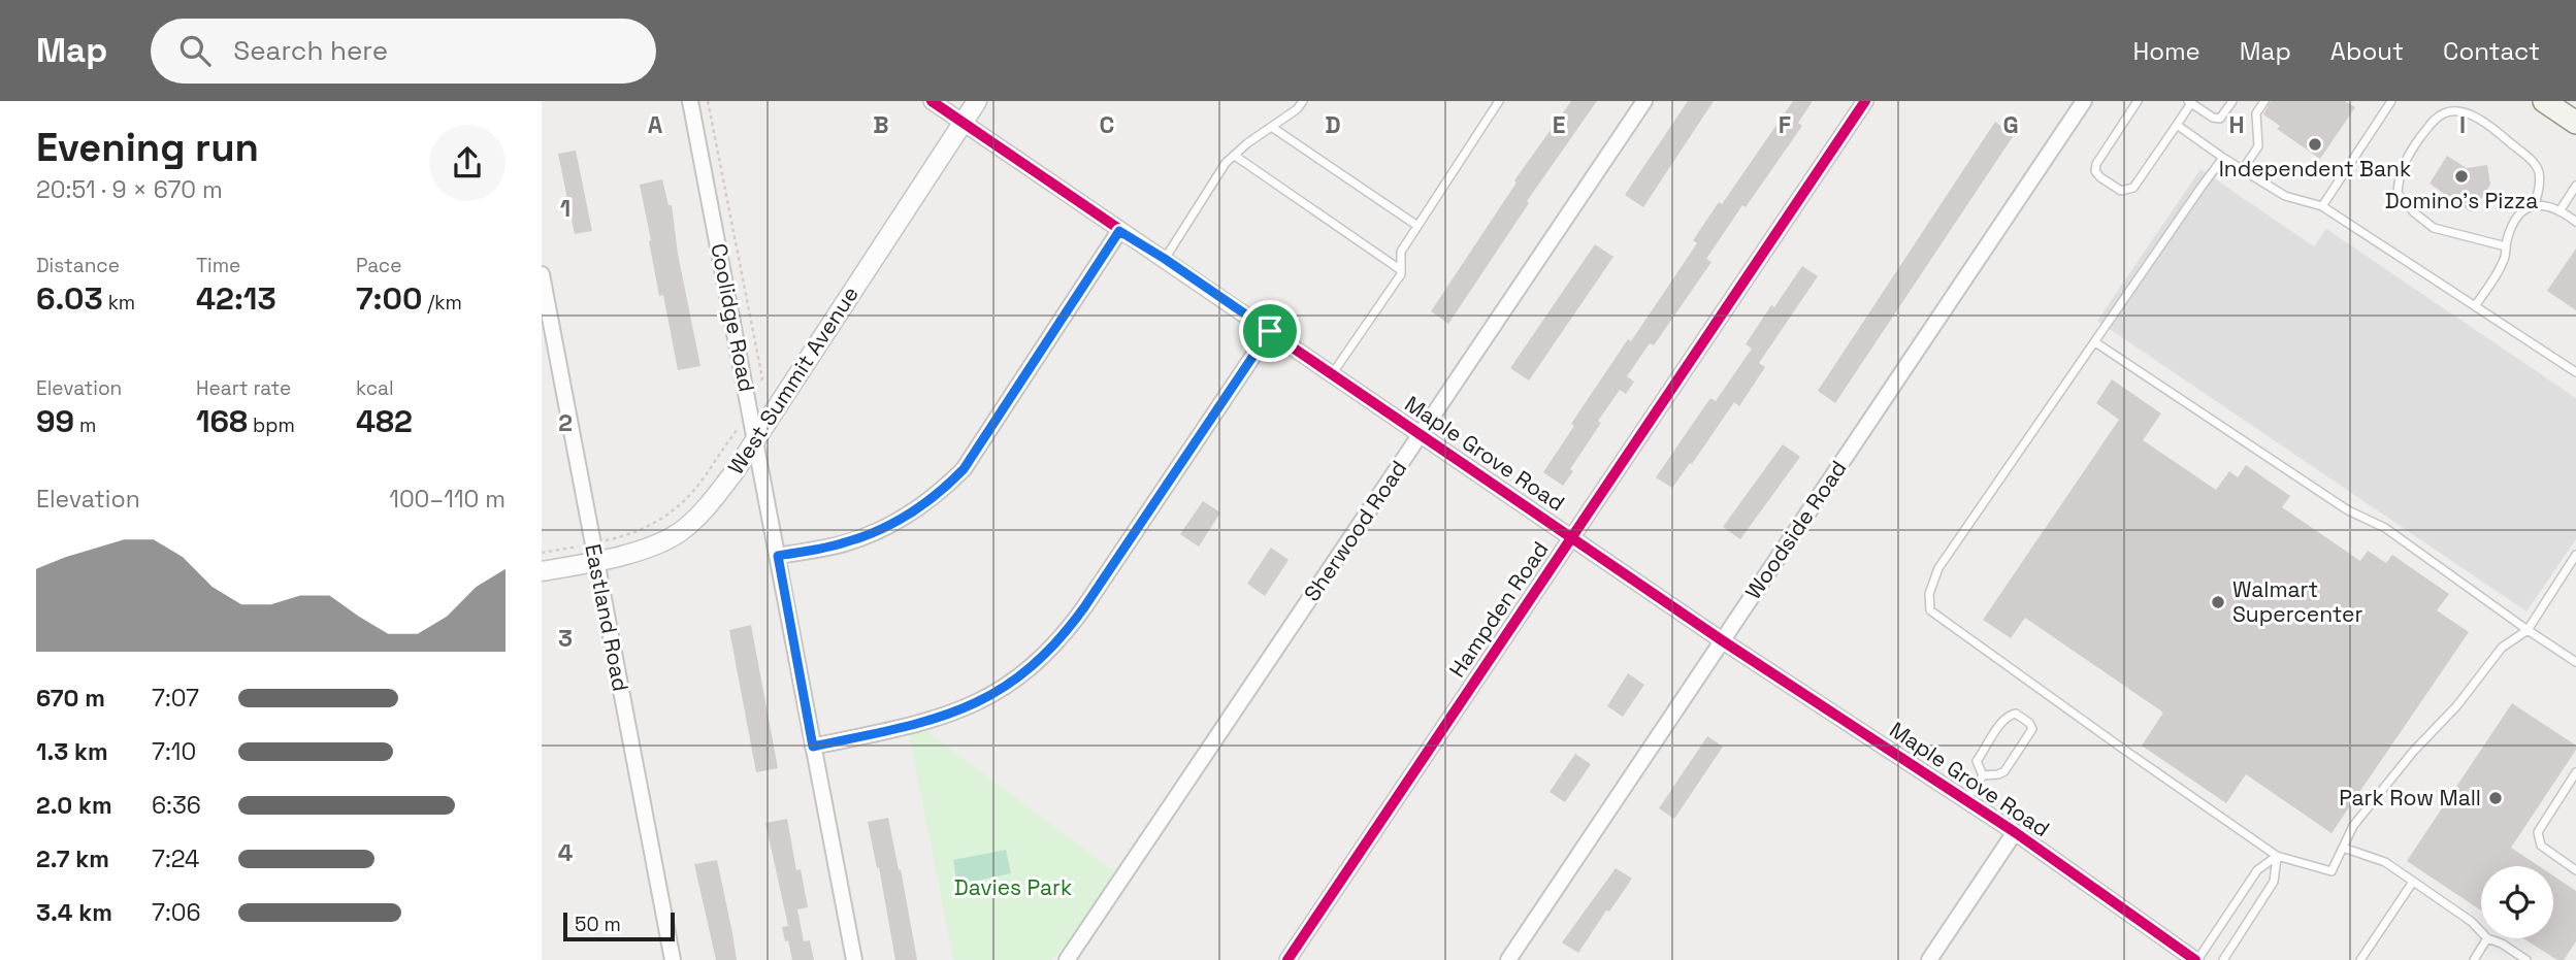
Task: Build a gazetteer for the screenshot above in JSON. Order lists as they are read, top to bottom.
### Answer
{
  "streets": {
    "street": [
      "Coolidge Road",
      "West Summit Avenue",
      "Maple Grove Road",
      "Woodside Road",
      "Sherwood Road",
      "Hampden Road",
      "Eastland Road"
    ]
  },
  "crossings": [
    ["Coolidge Road", "West Summit Avenue"],
    ["West Summit Avenue", "Maple Grove Road"],
    ["West Summit Avenue", "Eastland Road"],
    ["Maple Grove Road", "Woodside Road"],
    ["Maple Grove Road", "Sherwood Road"],
    ["Maple Grove Road", "Hampden Road"]
  ],
  "parks": ["Davies Park"],
  "places": [
    "Independent Bank",
    "Domino's Pizza",
    "Walmart Supercenter",
    "Park Row Mall"
  ],
  "scale_bar": "50 m",
  "page": {
    "header": "Map",
    "search": "Search here",
    "nav": [
      "Home",
      "Map",
      "About",
      "Contact"
    ],
    "heading": ["Evening run", "20:51 · 9 × 670 m"],
    "stats": [
      ["Distance", "6.03 km"],
      ["Time", "42:13"],
      ["Pace", "7:00 /km"],
      ["Elevation", "99 m"],
      ["Heart rate", "168 bpm"],
      ["kcal", "482"]
    ],
    "chart": ["Elevation", "100–110 m"],
    "list": [
      {
        "name": "670 m",
        "note": "7:07"
      },
      {
        "name": "1.3 km",
        "note": "7:10"
      },
      {
        "name": "2.0 km",
        "note": "6:36"
      },
      {
        "name": "2.7 km",
        "note": "7:24"
      },
      {
        "name": "3.4 km",
        "note": "7:06"
      }
    ],
    "scale": "50 m"
  },
  "grid": {
    "columns": [
      "A",
      "B",
      "C",
      "D",
      "E",
      "F",
      "G",
      "H",
      "I"
    ],
    "rows": [
      "1",
      "2",
      "3",
      "4"
    ]
  }
}
